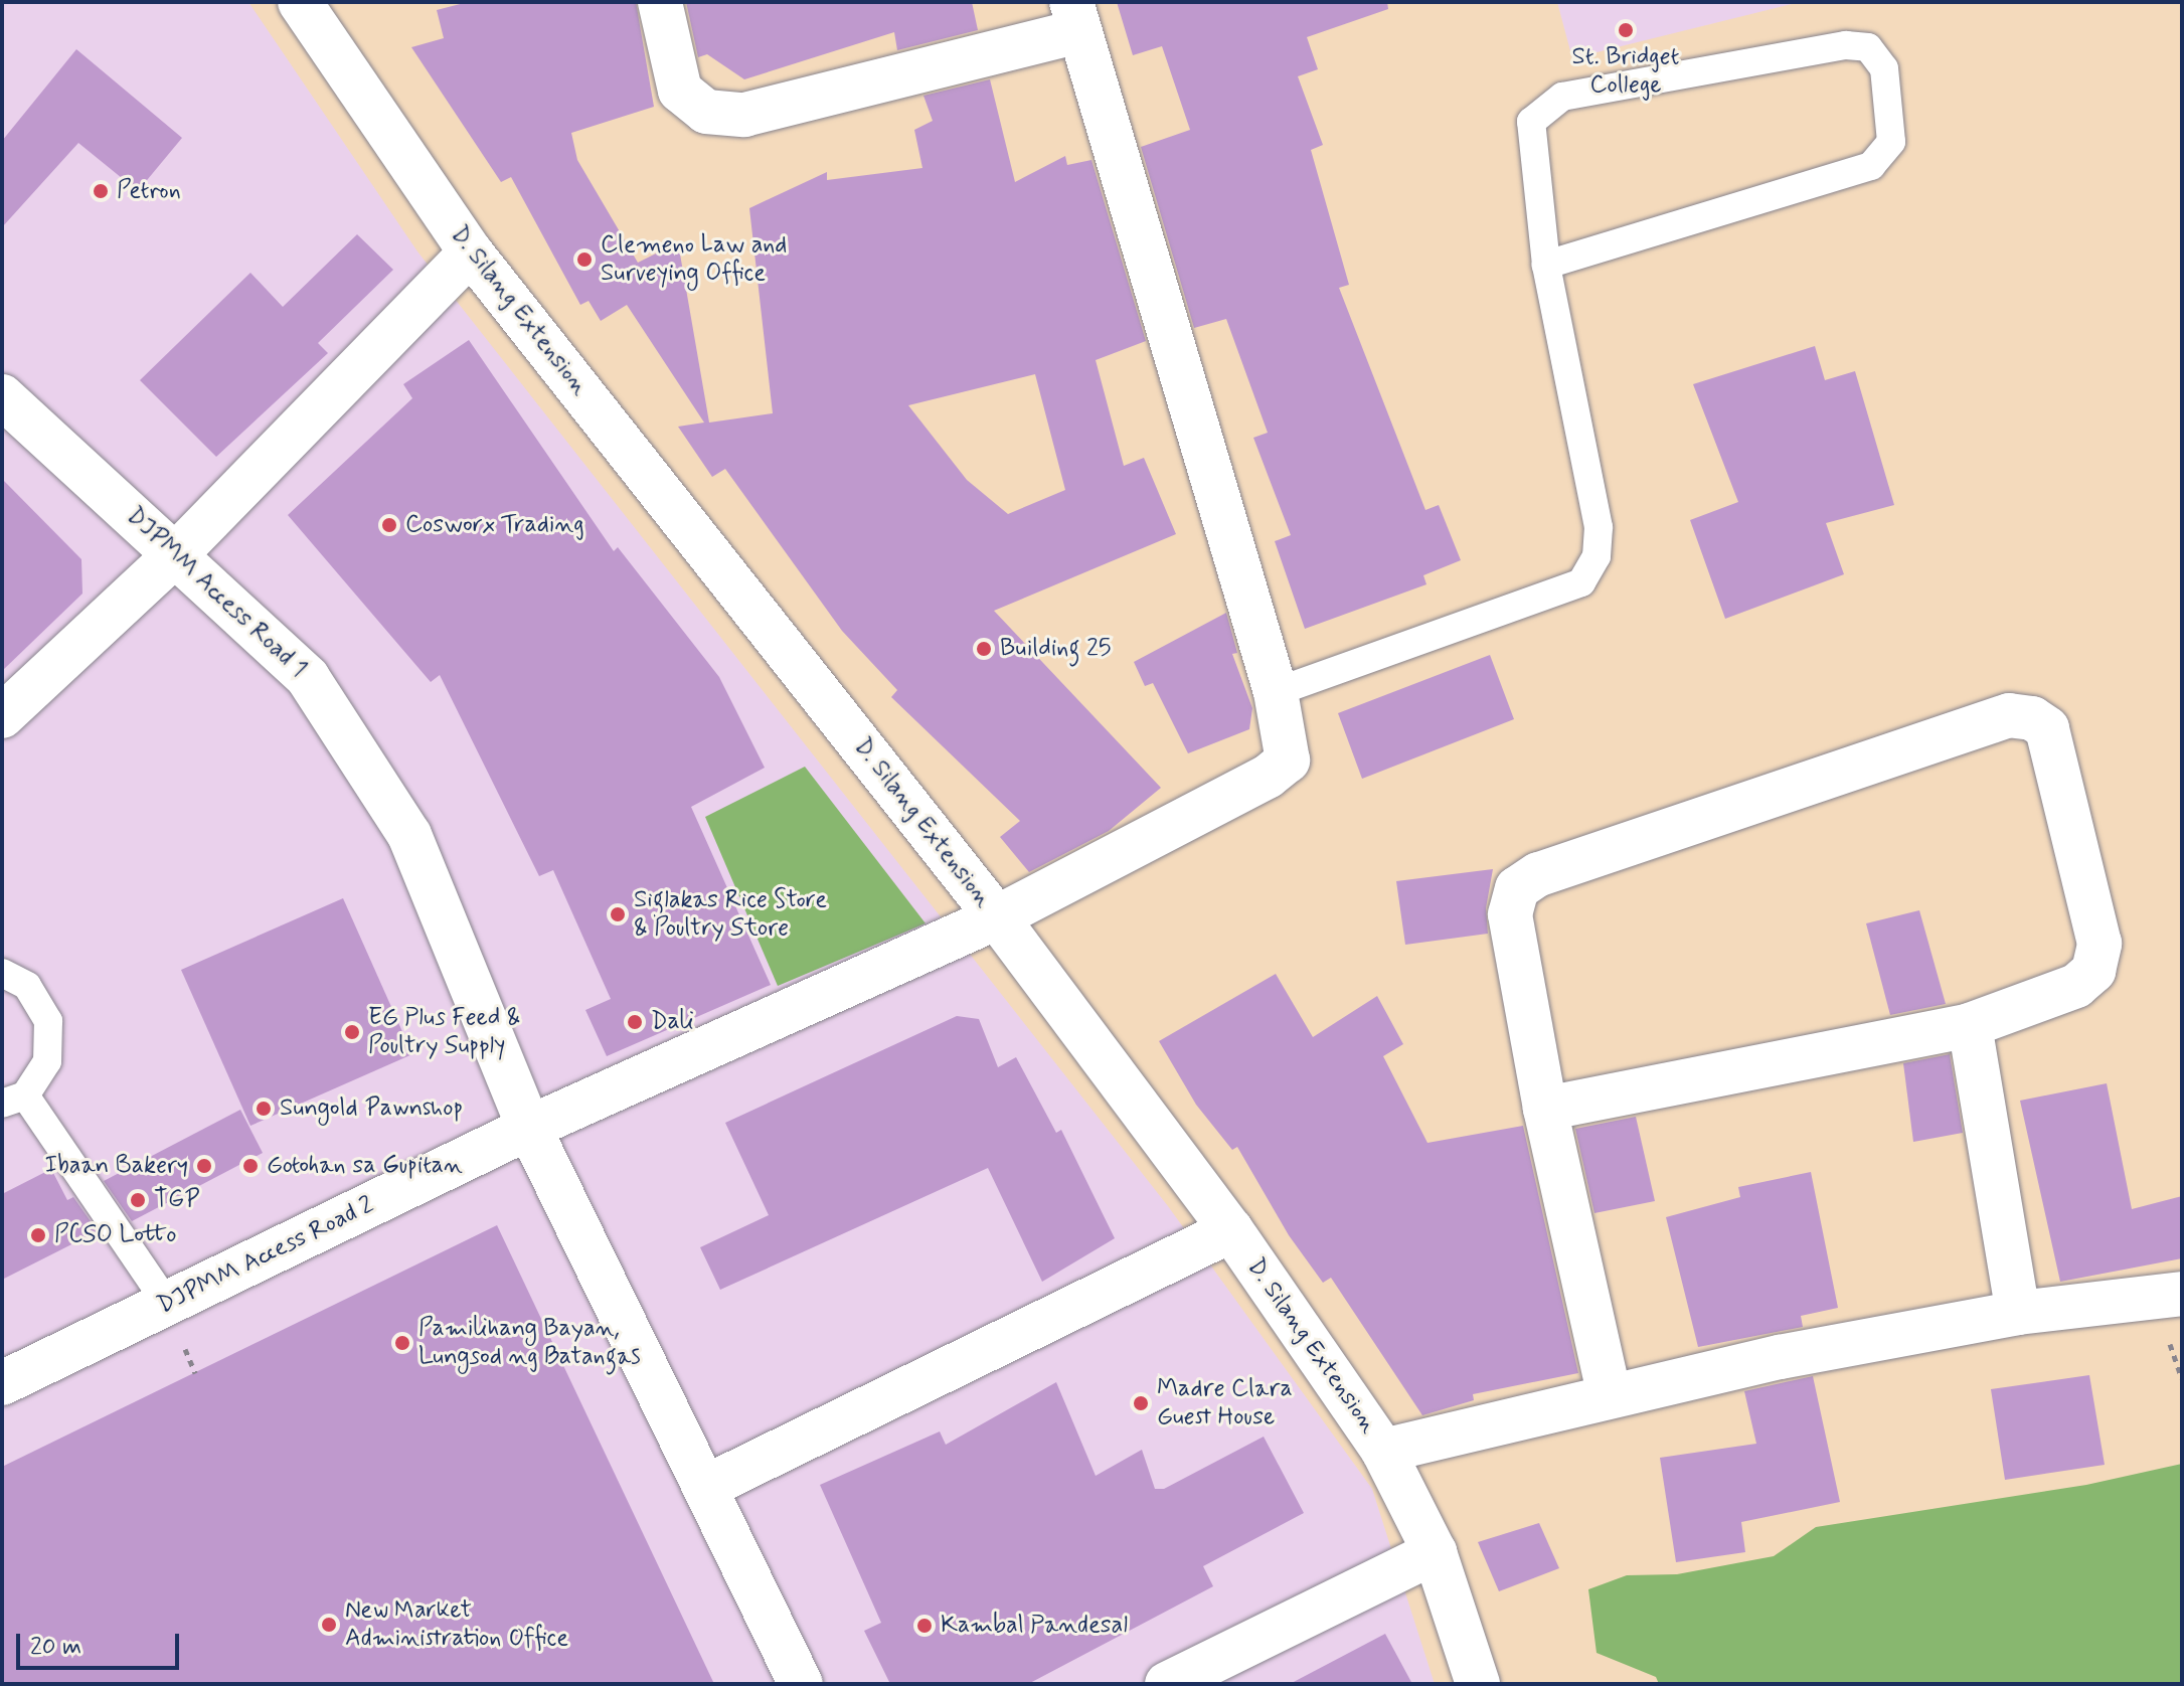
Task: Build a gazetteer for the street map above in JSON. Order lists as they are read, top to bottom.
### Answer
{
  "streets": {
    "street": ["D. Silang Extension", "DJPMM Access Road 1", "DJPMM Access Road 2"]
  },
  "crossings": [
    ["D. Silang Extension", "DJPMM Access Road 2"],
    ["DJPMM Access Road 1", "DJPMM Access Road 2"]
  ],
  "places": [
    "St. Bridget College",
    "Petron",
    "Clemeno Law and Surveying Office",
    "Cosworx Trading",
    "Building 25",
    "Siglakas Rice Store & Poultry Store",
    "Dali",
    "EG Plus Feed & Poultry Supply",
    "Sungold Pawnshop",
    "Ibaan Bakery",
    "Gotohan sa Gupitan",
    "TGP",
    "PCSO Lotto",
    "Pamilihang Bayan, Lungsod ng Batangas",
    "Madre Clara Guest House",
    "New Market Administration Office",
    "Kambal Pandesal"
  ],
  "scale_bar": "20 m"
}
